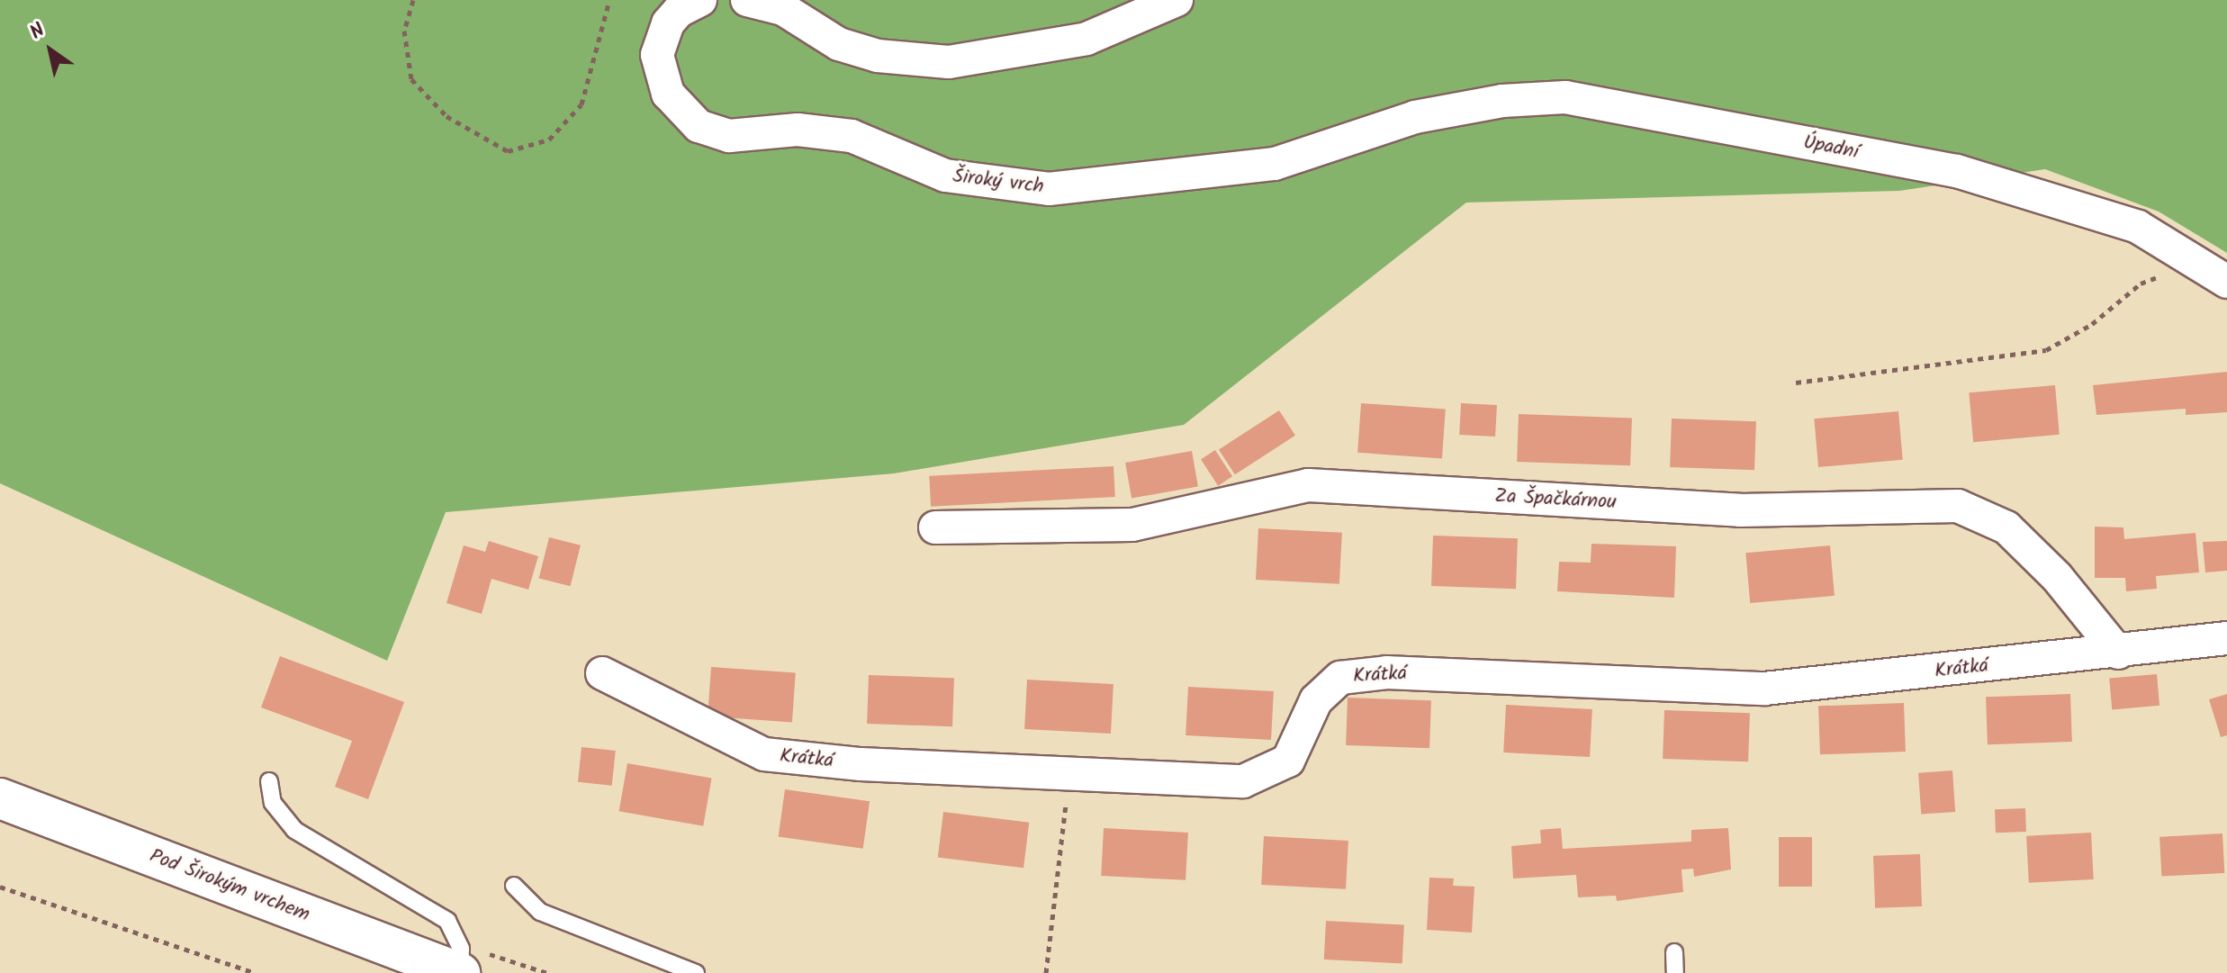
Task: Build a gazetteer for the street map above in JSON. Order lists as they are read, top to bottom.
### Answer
{
  "streets": {
    "street": [
      "Úpadní",
      "Široký vrch",
      "Za Špačkárnou",
      "Krátká",
      "Pod Širokým vrchem"
    ]
  },
  "crossings": [
    ["Úpadní", "Široký vrch"],
    ["Za Špačkárnou", "Krátká"]
  ],
  "north": "top left"
}
